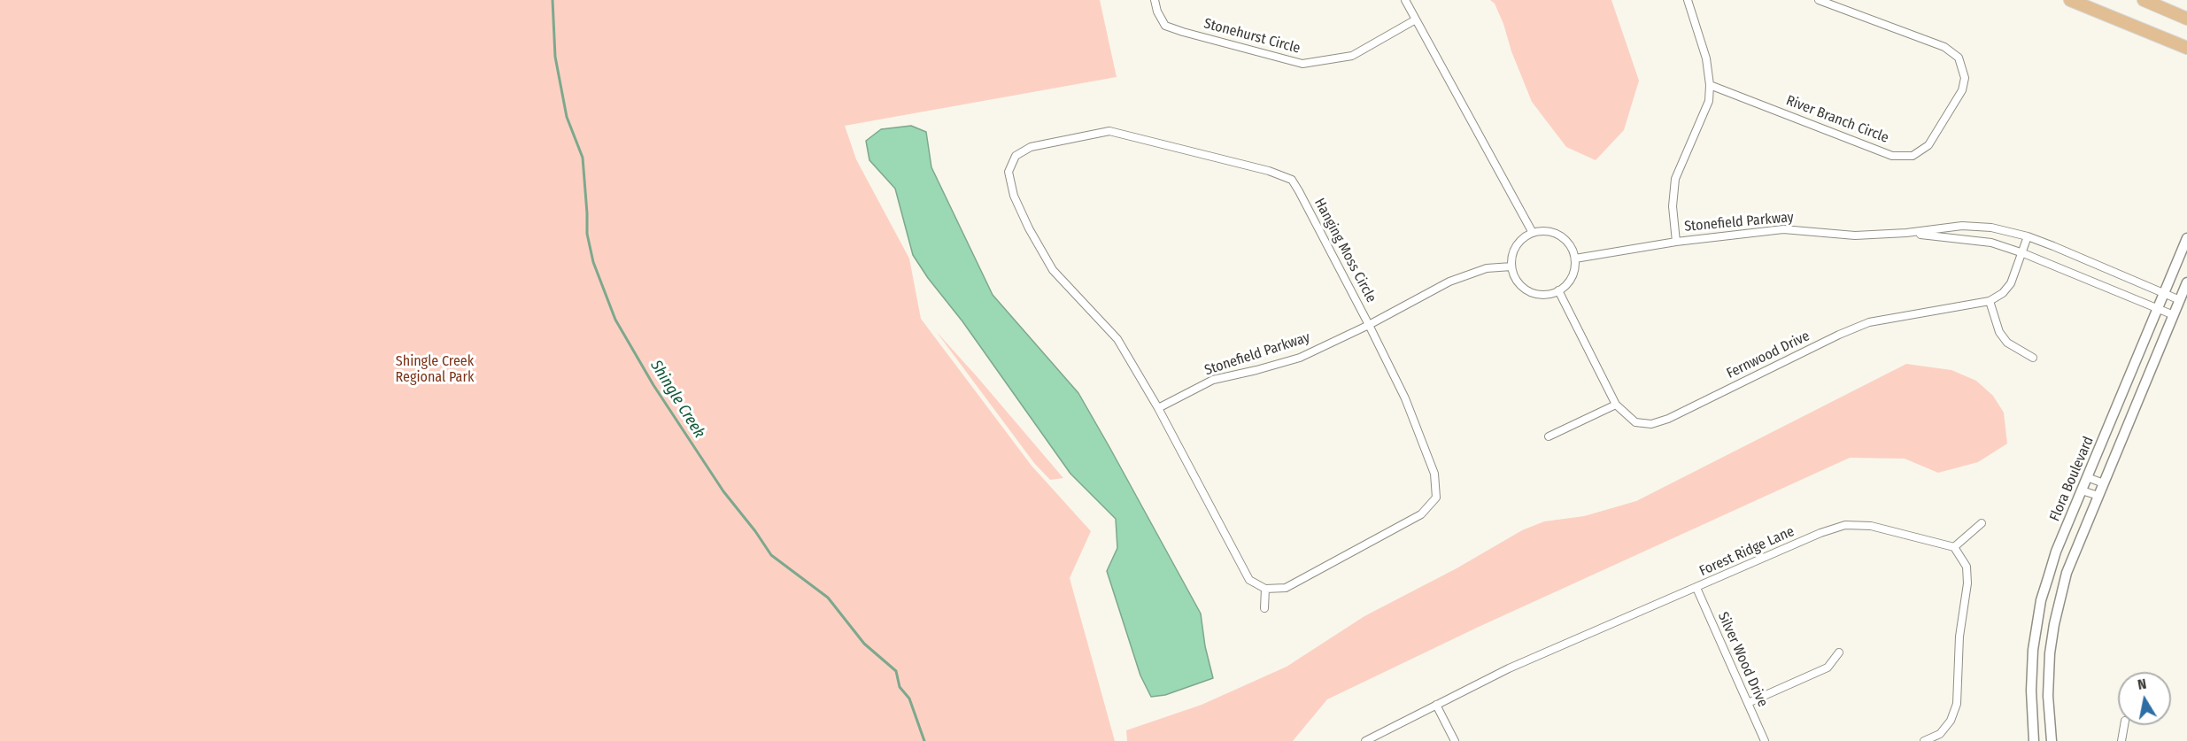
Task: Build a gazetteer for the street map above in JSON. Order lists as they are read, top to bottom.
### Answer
{
  "streets": {
    "street": [
      "Stonehurst Circle",
      "River Branch Circle",
      "Stonefield Parkway",
      "Hanging Moss Circle",
      "Fernwood Drive",
      "Flora Boulevard",
      "Forest Ridge Lane",
      "Silver Wood Drive"
    ]
  },
  "crossings": [
    ["Stonefield Parkway", "Hanging Moss Circle"],
    ["Stonefield Parkway", "Fernwood Drive"],
    ["Stonefield Parkway", "Flora Boulevard"],
    ["Forest Ridge Lane", "Silver Wood Drive"]
  ],
  "water": ["Shingle Creek"],
  "parks": ["Shingle Creek Regional Park"],
  "north": "top"
}
